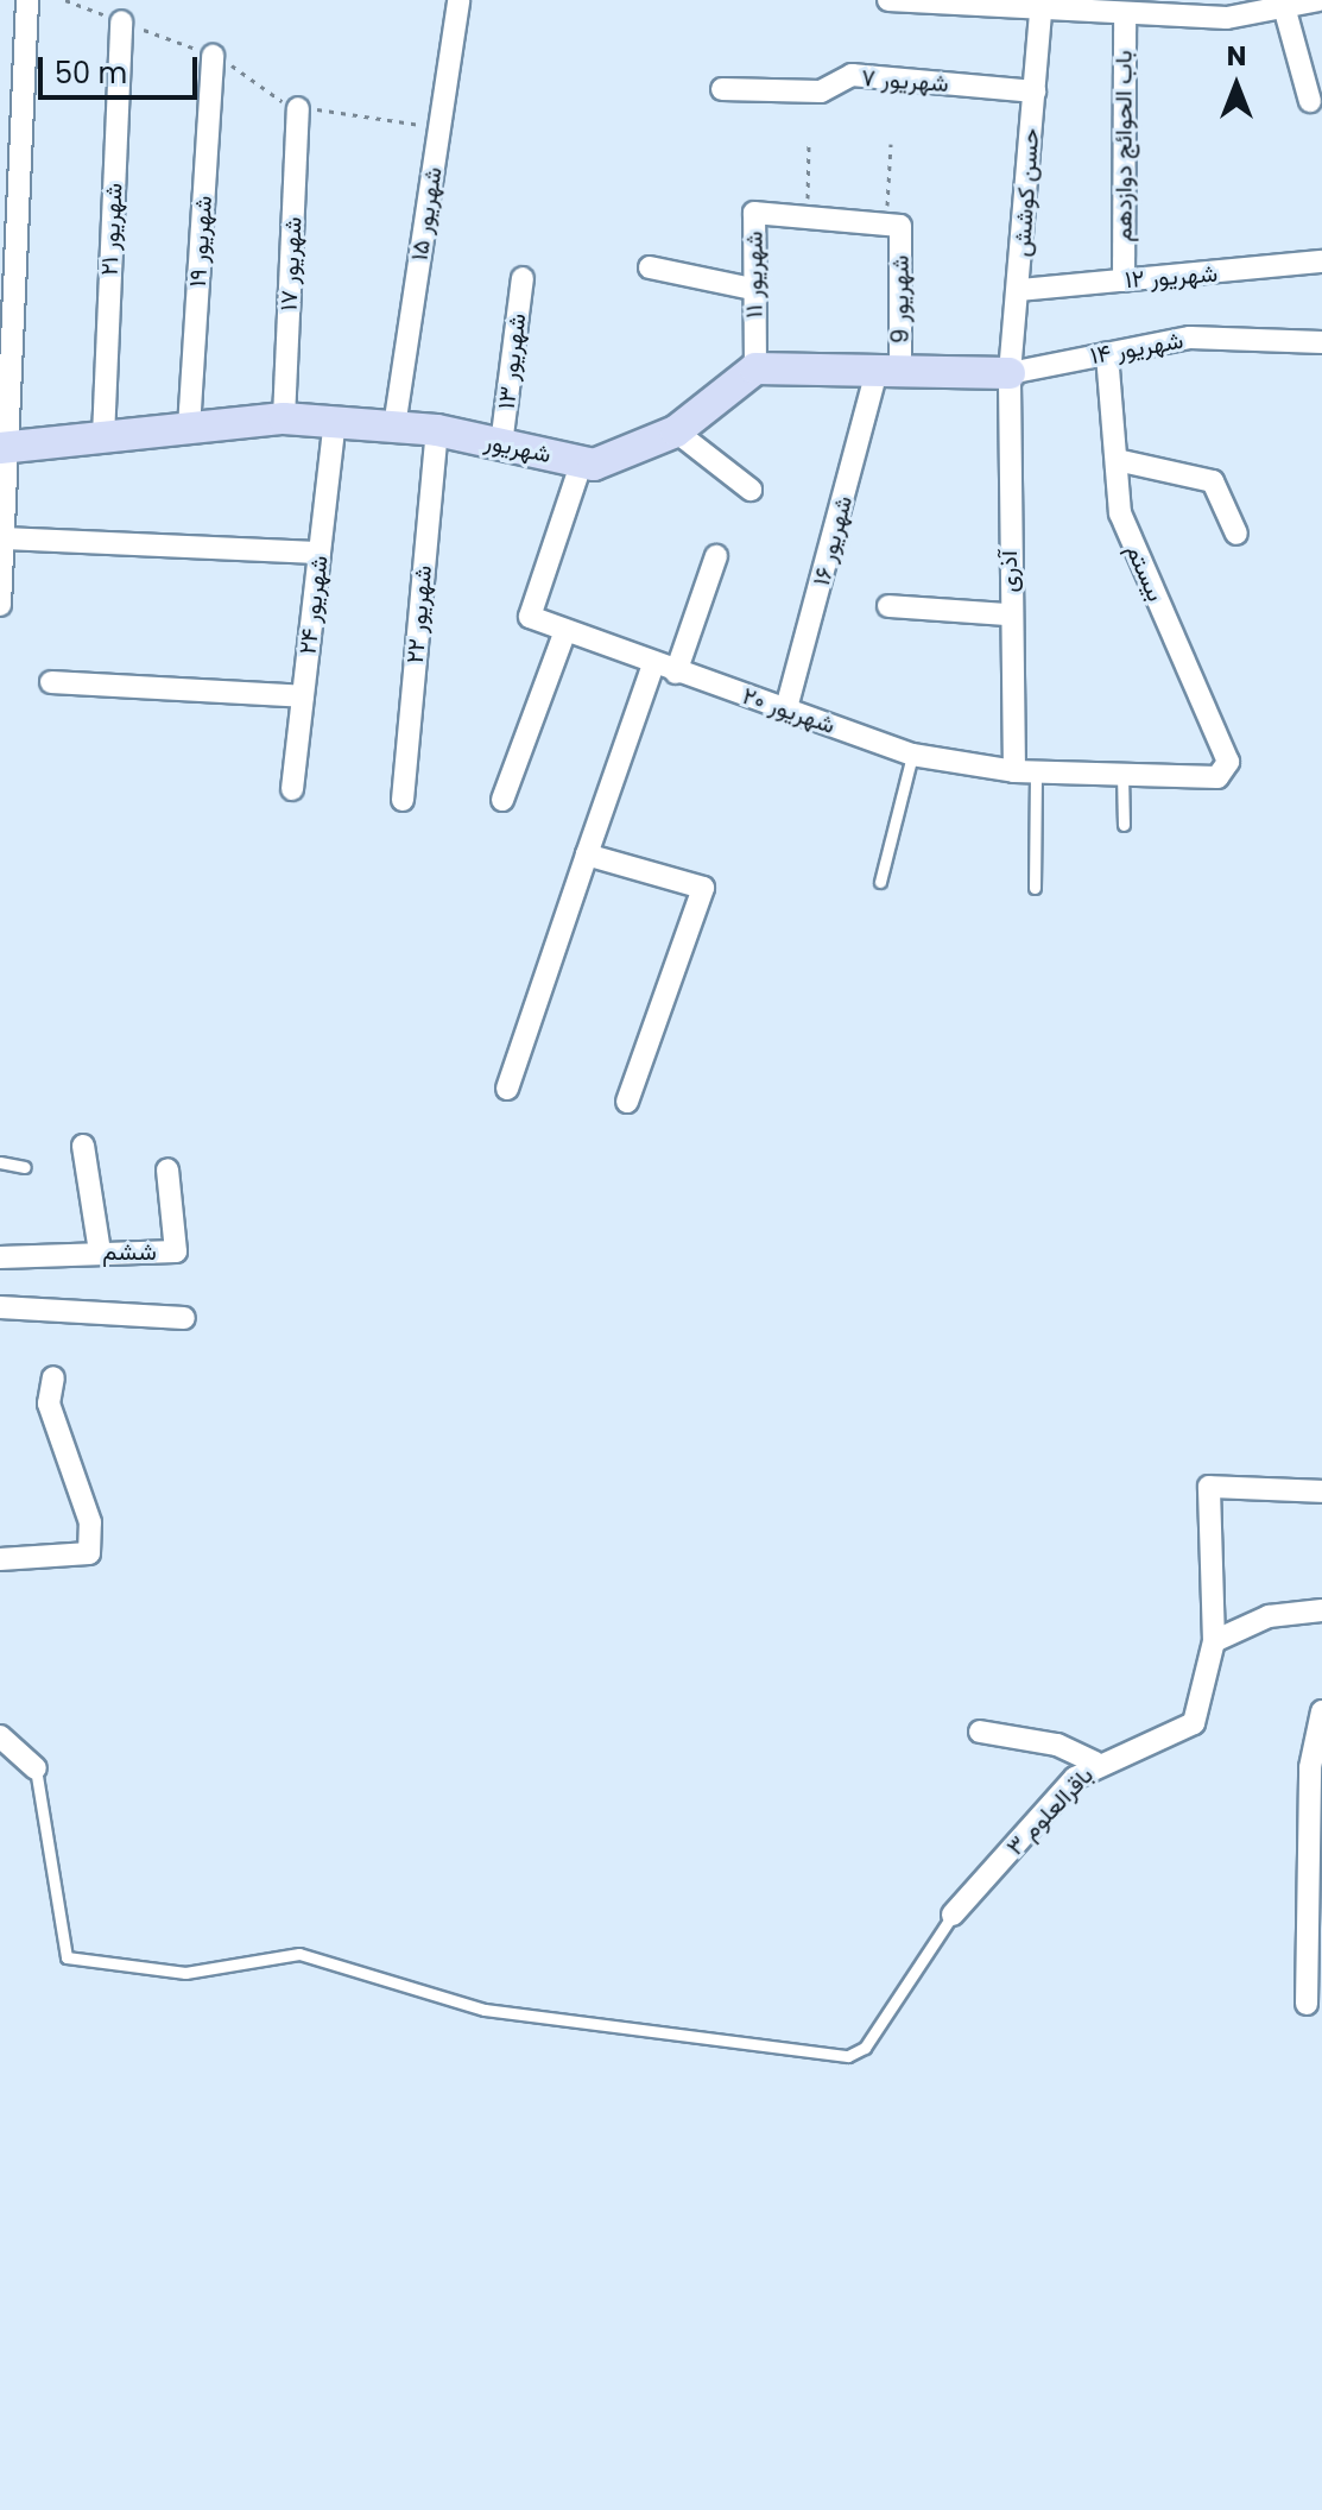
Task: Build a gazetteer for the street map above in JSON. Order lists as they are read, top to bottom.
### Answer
{
  "streets": {
    "street": [
      "شهریور ۷",
      "باب الحوائج دوازدهم",
      "حسن کوشش",
      "شهریور ۱۵",
      "شهریور ۲۱",
      "شهریور ۱۹",
      "شهریور ۱۷",
      "شهریور ۱۱",
      "شهریور ۱۲",
      "شهریور 9",
      "شهریور ۱۴",
      "شهریور ۱۳",
      "شهریور",
      "شهریور ۱۶",
      "آذری",
      "بیستم",
      "شهریور ۲۴",
      "شهریور ۲۲",
      "شهریور ۲۰",
      "ششم",
      "باقرالعلوم ۳"
    ]
  },
  "crossings": [
    ["شهریور ۷", "حسن کوشش"],
    ["باب الحوائج دوازدهم", "شهریور ۱۲"],
    ["حسن کوشش", "شهریور ۱۲"],
    ["حسن کوشش", "شهریور ۱۴"],
    ["حسن کوشش", "آذری"],
    ["شهریور ۱۵", "شهریور"],
    ["شهریور ۲۱", "شهریور"],
    ["شهریور ۱۹", "شهریور"],
    ["شهریور ۱۷", "شهریور"],
    ["شهریور ۱۱", "شهریور 9"],
    ["شهریور ۱۱", "شهریور"],
    ["شهریور 9", "شهریور ۱۶"],
    ["شهریور ۱۴", "آذری"],
    ["شهریور ۱۴", "بیستم"],
    ["شهریور ۱۳", "شهریور"],
    ["شهریور", "شهریور ۲۴"],
    ["شهریور", "شهریور ۲۲"],
    ["شهریور", "شهریور ۲۰"],
    ["شهریور ۱۶", "شهریور ۲۰"],
    ["آذری", "شهریور ۲۰"],
    ["بیستم", "شهریور ۲۰"]
  ],
  "scale_bar": "50 m",
  "north": "top"
}
